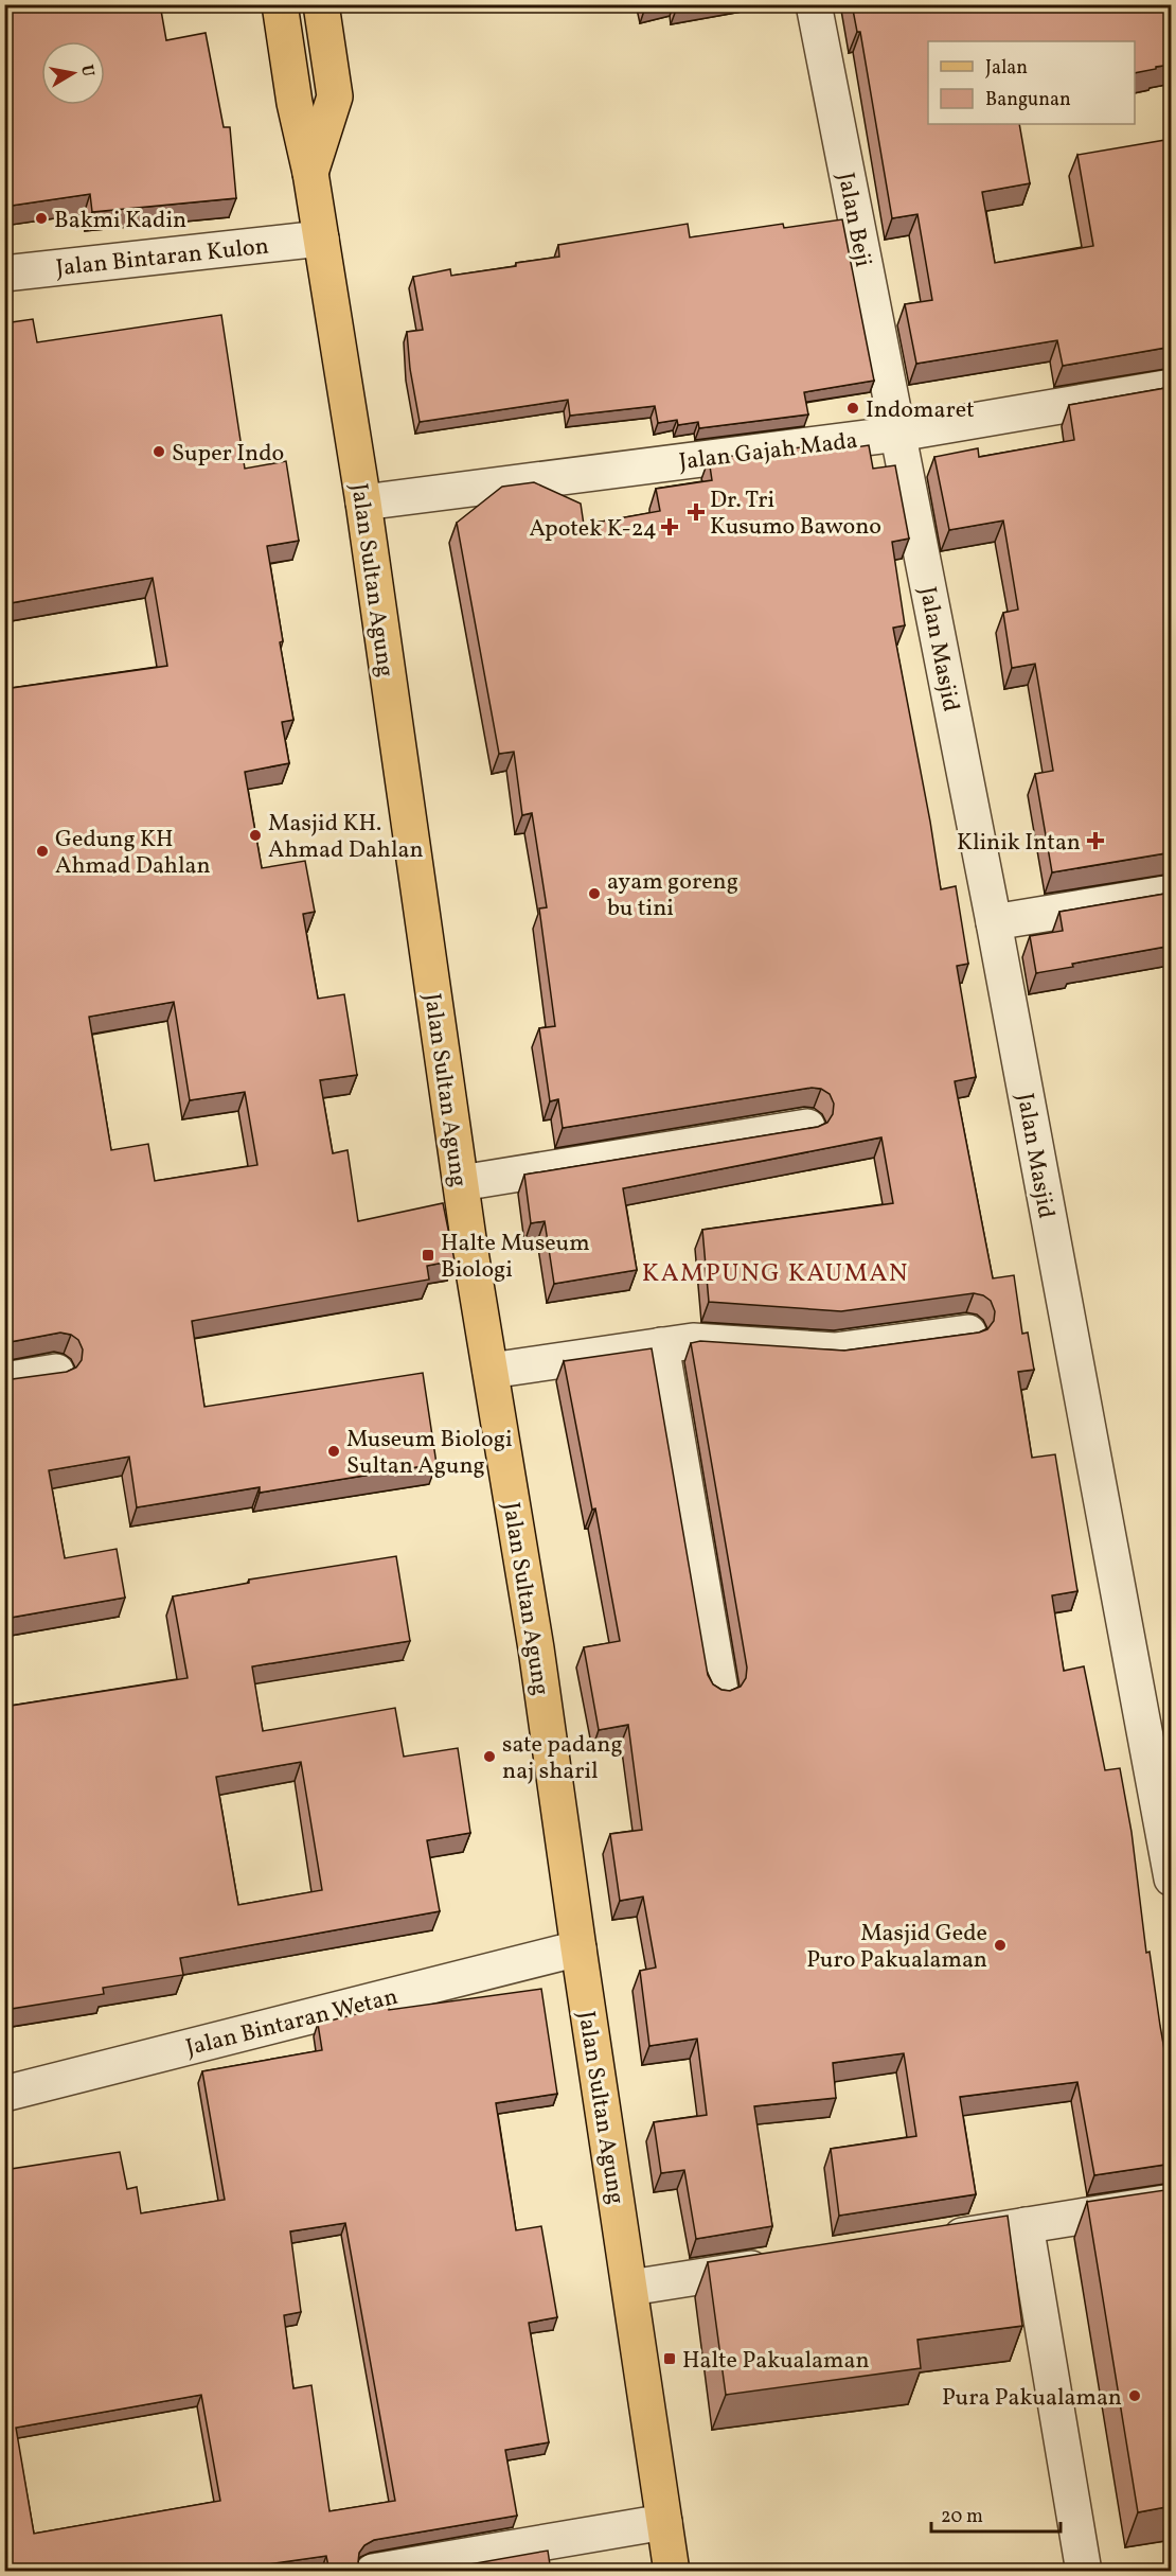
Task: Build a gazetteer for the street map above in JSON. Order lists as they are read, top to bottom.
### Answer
{
  "streets": {
    "main road": ["Jalan Sultan Agung"],
    "street": [
      "Jalan Beji",
      "Jalan Bintaran Kulon",
      "Jalan Gajah Mada",
      "Jalan Masjid",
      "Jalan Bintaran Wetan"
    ]
  },
  "crossings": [
    ["Jalan Beji", "Jalan Gajah Mada"],
    ["Jalan Beji", "Jalan Masjid"],
    ["Jalan Bintaran Kulon", "Jalan Sultan Agung"],
    ["Jalan Gajah Mada", "Jalan Sultan Agung"],
    ["Jalan Gajah Mada", "Jalan Masjid"],
    ["Jalan Sultan Agung", "Jalan Bintaran Wetan"]
  ],
  "districts": ["KAMPUNG KAUMAN"],
  "places": {
    "other": [
      "Bakmi Kadin",
      "Indomaret",
      "Super Indo",
      "Masjid KH. Ahmad Dahlan",
      "Gedung KH Ahmad Dahlan",
      "ayam goreng bu tini",
      "Museum Biologi Sultan Agung",
      "sate padang naj sharil",
      "Masjid Gede Puro Pakualaman",
      "Pura Pakualaman"
    ],
    "health": ["Dr. Tri Kusumo Bawono", "Apotek K-24", "Klinik Intan"],
    "transit": ["Halte Museum Biologi", "Halte Pakualaman"]
  },
  "legend": ["Jalan", "Bangunan"],
  "scale_bar": "20 m",
  "north": "right"
}
